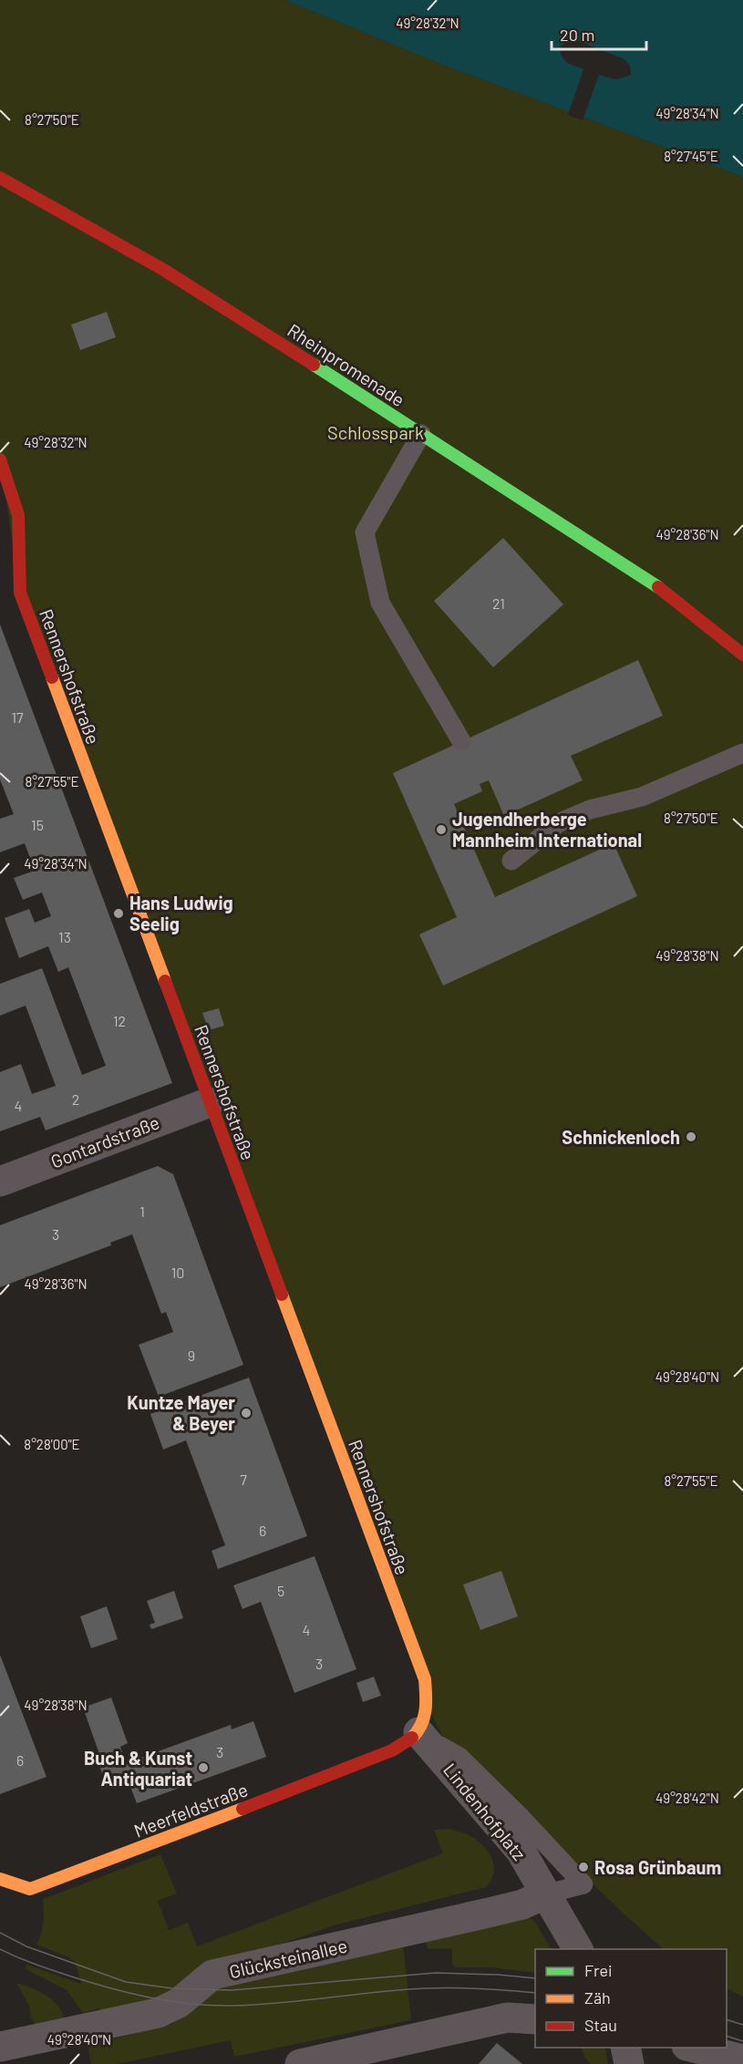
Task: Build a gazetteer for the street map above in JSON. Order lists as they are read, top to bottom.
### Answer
{
  "streets": {
    "street": [
      "Rheinpromenade",
      "Rennershofstraße",
      "Gontardstraße",
      "Meerfeldstraße",
      "Lindenhofplatz",
      "Glücksteinallee"
    ]
  },
  "crossings": [
    ["Rennershofstraße", "Gontardstraße"],
    ["Rennershofstraße", "Meerfeldstraße"],
    ["Rennershofstraße", "Lindenhofplatz"],
    ["Rennershofstraße", "Glücksteinallee"],
    ["Meerfeldstraße", "Lindenhofplatz"],
    ["Meerfeldstraße", "Glücksteinallee"],
    ["Lindenhofplatz", "Glücksteinallee"]
  ],
  "parks": ["Schlosspark"],
  "places": [
    "Jugendherberge Mannheim International",
    "Hans Ludwig Seelig",
    "Schnickenloch",
    "Kuntze Mayer & Beyer",
    "Buch & Kunst Antiquariat",
    "Rosa Grünbaum"
  ],
  "house_numbers": [
    "21",
    "17",
    "15",
    "13",
    "12",
    "2",
    "4",
    "1",
    "3",
    "10",
    "9",
    "7",
    "6",
    "5",
    "4",
    "3",
    "3",
    "6"
  ],
  "legend": ["Frei", "Zäh", "Stau"],
  "scale_bar": "20 m",
  "coordinates": [
    "49°28'32\"N",
    "49°28'34\"N",
    "8°27'50\"E",
    "8°27'45\"E",
    "49°28'36\"N",
    "8°27'55\"E",
    "49°28'38\"N",
    "49°28'40\"N",
    "8°28'00\"E",
    "49°28'42\"N"
  ]
}
